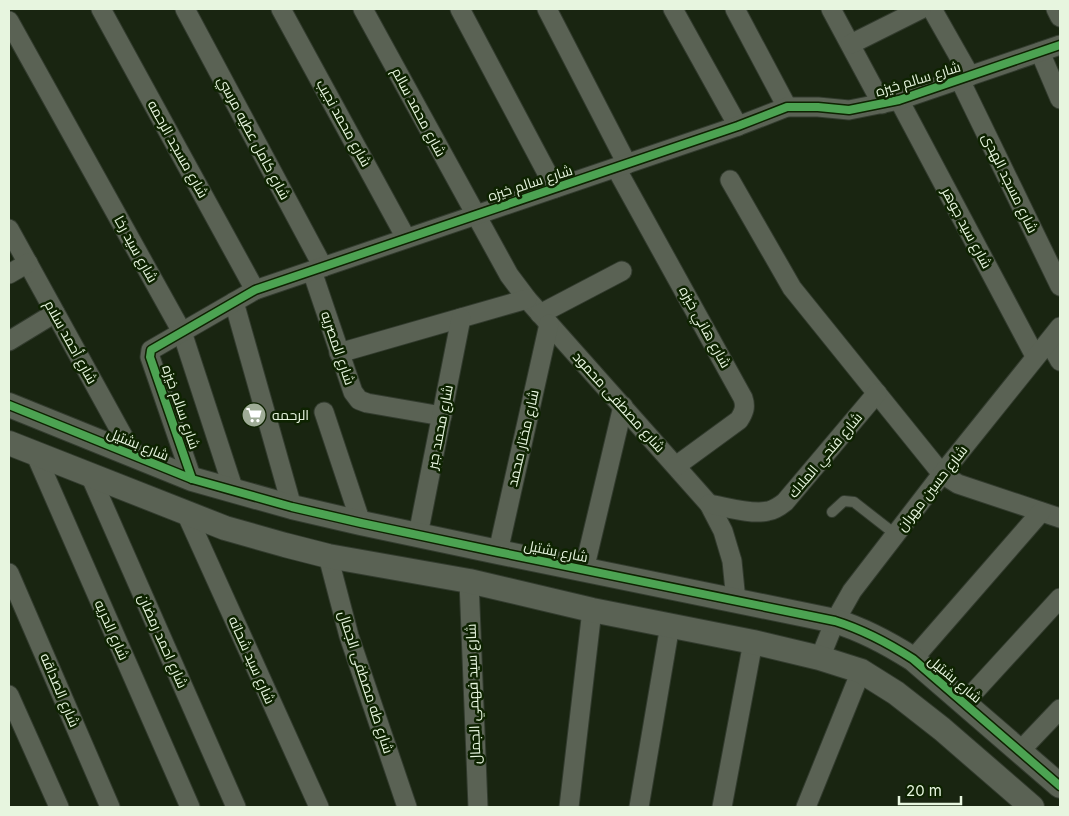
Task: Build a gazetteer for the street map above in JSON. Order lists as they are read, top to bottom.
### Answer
{
  "streets": {
    "street": [
      "شارع سالم خيزه",
      "شارع محمد سالم",
      "شارع محمد نجيب",
      "شارع كامل عطيه مرسي",
      "شارع مسجد الرحمه",
      "شارع مسجد الهدى",
      "شارع سيد جوهر",
      "شارع سيد رخا",
      "شارع هاني خيزه",
      "شارع أحمد سلام",
      "شارع المصريه",
      "شارع مصطفى محمود",
      "شارع محمد جبر",
      "شارع مختار محمد",
      "شارع بشتيل",
      "شارع فتحي الملاك",
      "شارع حسين مهران",
      "شارع الحريه",
      "شارع احمد رمضان",
      "شارع سيد شحاته",
      "شارع طه مصطفى الجمال",
      "شارع الصداقه",
      "شارع سيد فهمي الجمال"
    ]
  },
  "crossings": [
    ["شارع سالم خيزه", "شارع محمد سالم"],
    ["شارع سالم خيزه", "شارع محمد نجيب"],
    ["شارع سالم خيزه", "شارع كامل عطيه مرسي"],
    ["شارع سالم خيزه", "شارع مسجد الرحمه"],
    ["شارع سالم خيزه", "شارع مسجد الهدى"],
    ["شارع سالم خيزه", "شارع سيد جوهر"],
    ["شارع سالم خيزه", "شارع سيد رخا"],
    ["شارع سالم خيزه", "شارع هاني خيزه"],
    ["شارع سالم خيزه", "شارع المصريه"],
    ["شارع سالم خيزه", "شارع مصطفى محمود"],
    ["شارع سالم خيزه", "شارع بشتيل"],
    ["شارع محمد سالم", "شارع مصطفى محمود"],
    ["شارع كامل عطيه مرسي", "شارع المصريه"],
    ["شارع سيد جوهر", "شارع حسين مهران"],
    ["شارع سيد رخا", "شارع بشتيل"],
    ["شارع هاني خيزه", "شارع مصطفى محمود"],
    ["شارع أحمد سلام", "شارع بشتيل"],
    ["شارع المصريه", "شارع محمد جبر"],
    ["شارع مصطفى محمود", "شارع مختار محمد"],
    ["شارع مصطفى محمود", "شارع بشتيل"],
    ["شارع مصطفى محمود", "شارع فتحي الملاك"],
    ["شارع محمد جبر", "شارع بشتيل"],
    ["شارع مختار محمد", "شارع بشتيل"],
    ["شارع بشتيل", "شارع حسين مهران"]
  ],
  "places": {
    "supermarket": ["الرحمه"]
  },
  "scale_bar": "20 m"
}
